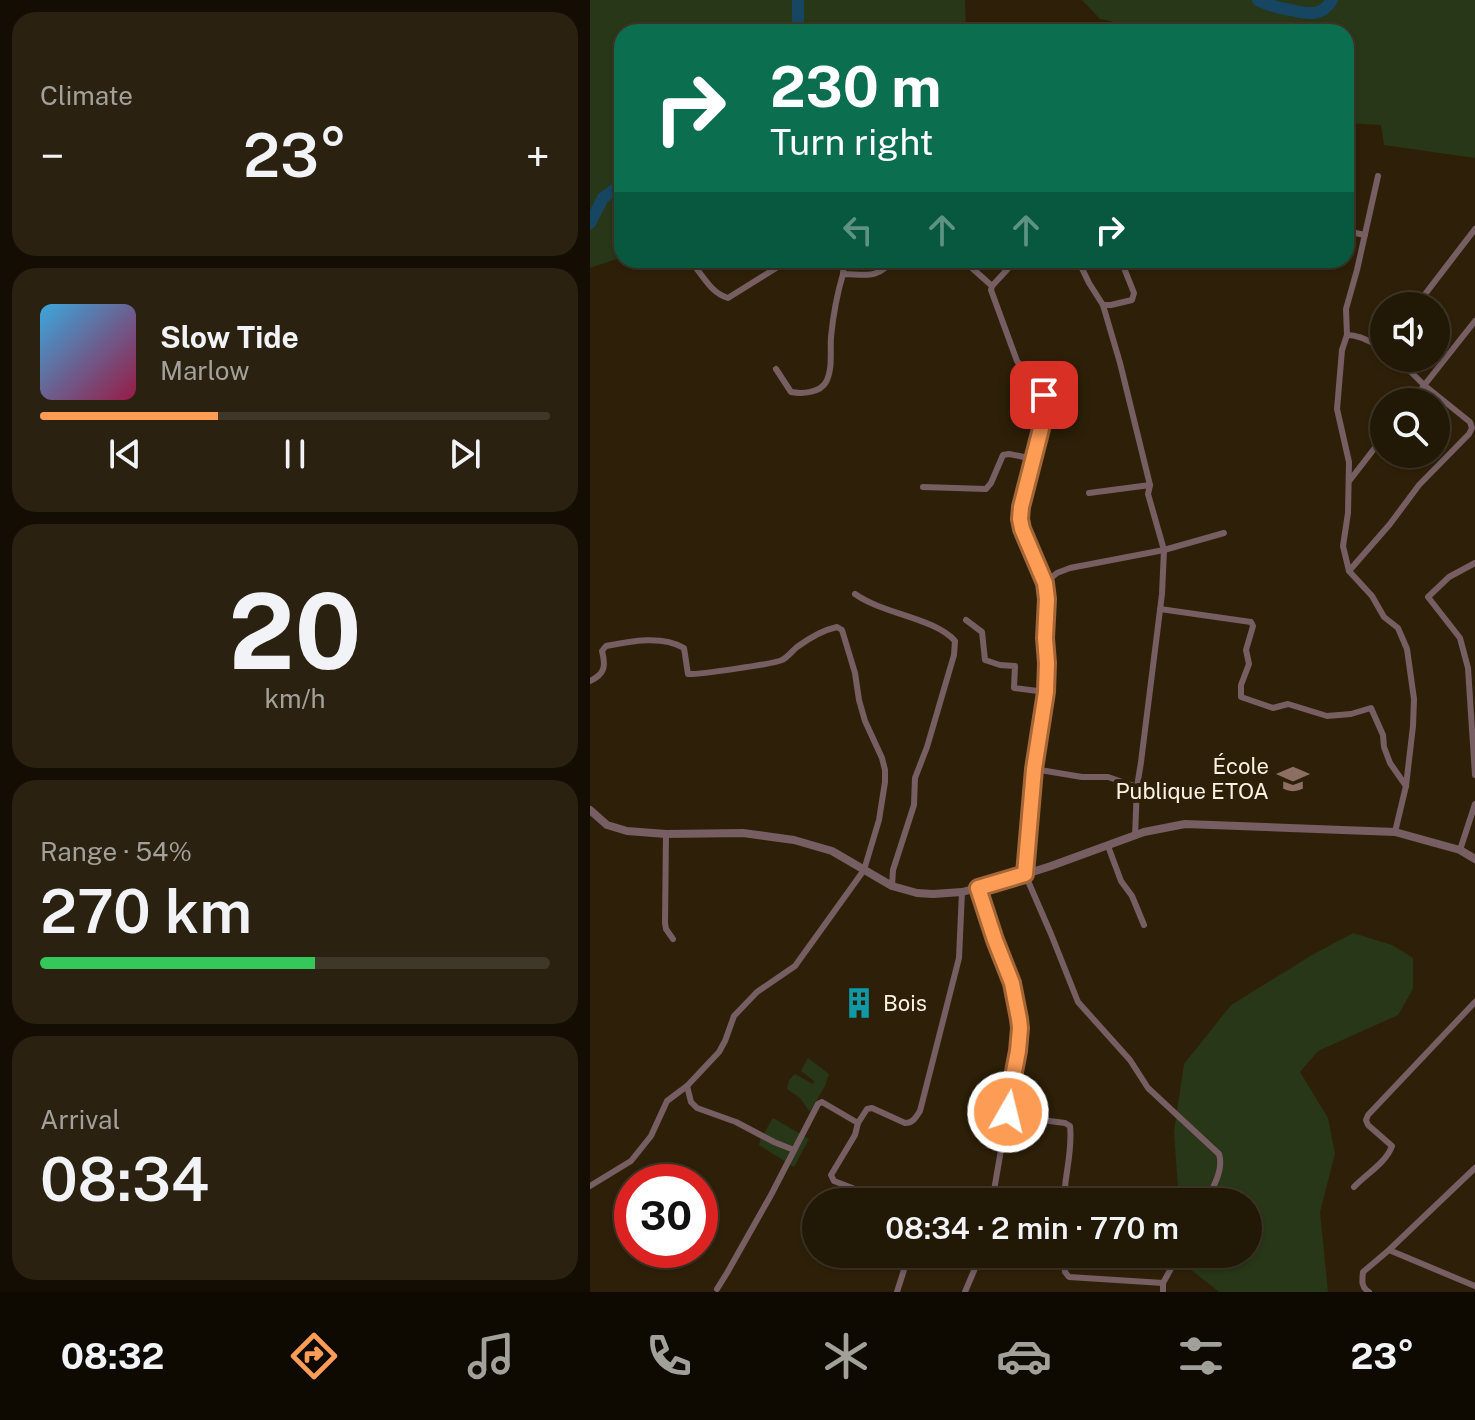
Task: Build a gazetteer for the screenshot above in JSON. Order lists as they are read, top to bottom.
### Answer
{
  "places": {
    "school or university": ["École Publique ETOA"],
    "building": ["Bois"]
  },
  "page": {
    "tile": [
      "Climate",
      ["20", "km/h"],
      ["Range · 54%", "270 km"],
      ["Arrival", "08:34"]
    ],
    "turn": ["230 m", "Turn right"],
    "heat": ["−", "23°", "+"],
    "song": ["Slow Tide", "Marlow"],
    "limit": "30",
    "trip": "08:34 · 2 min · 770 m",
    "tabs": ["08:32", "23°"]
  }
}
